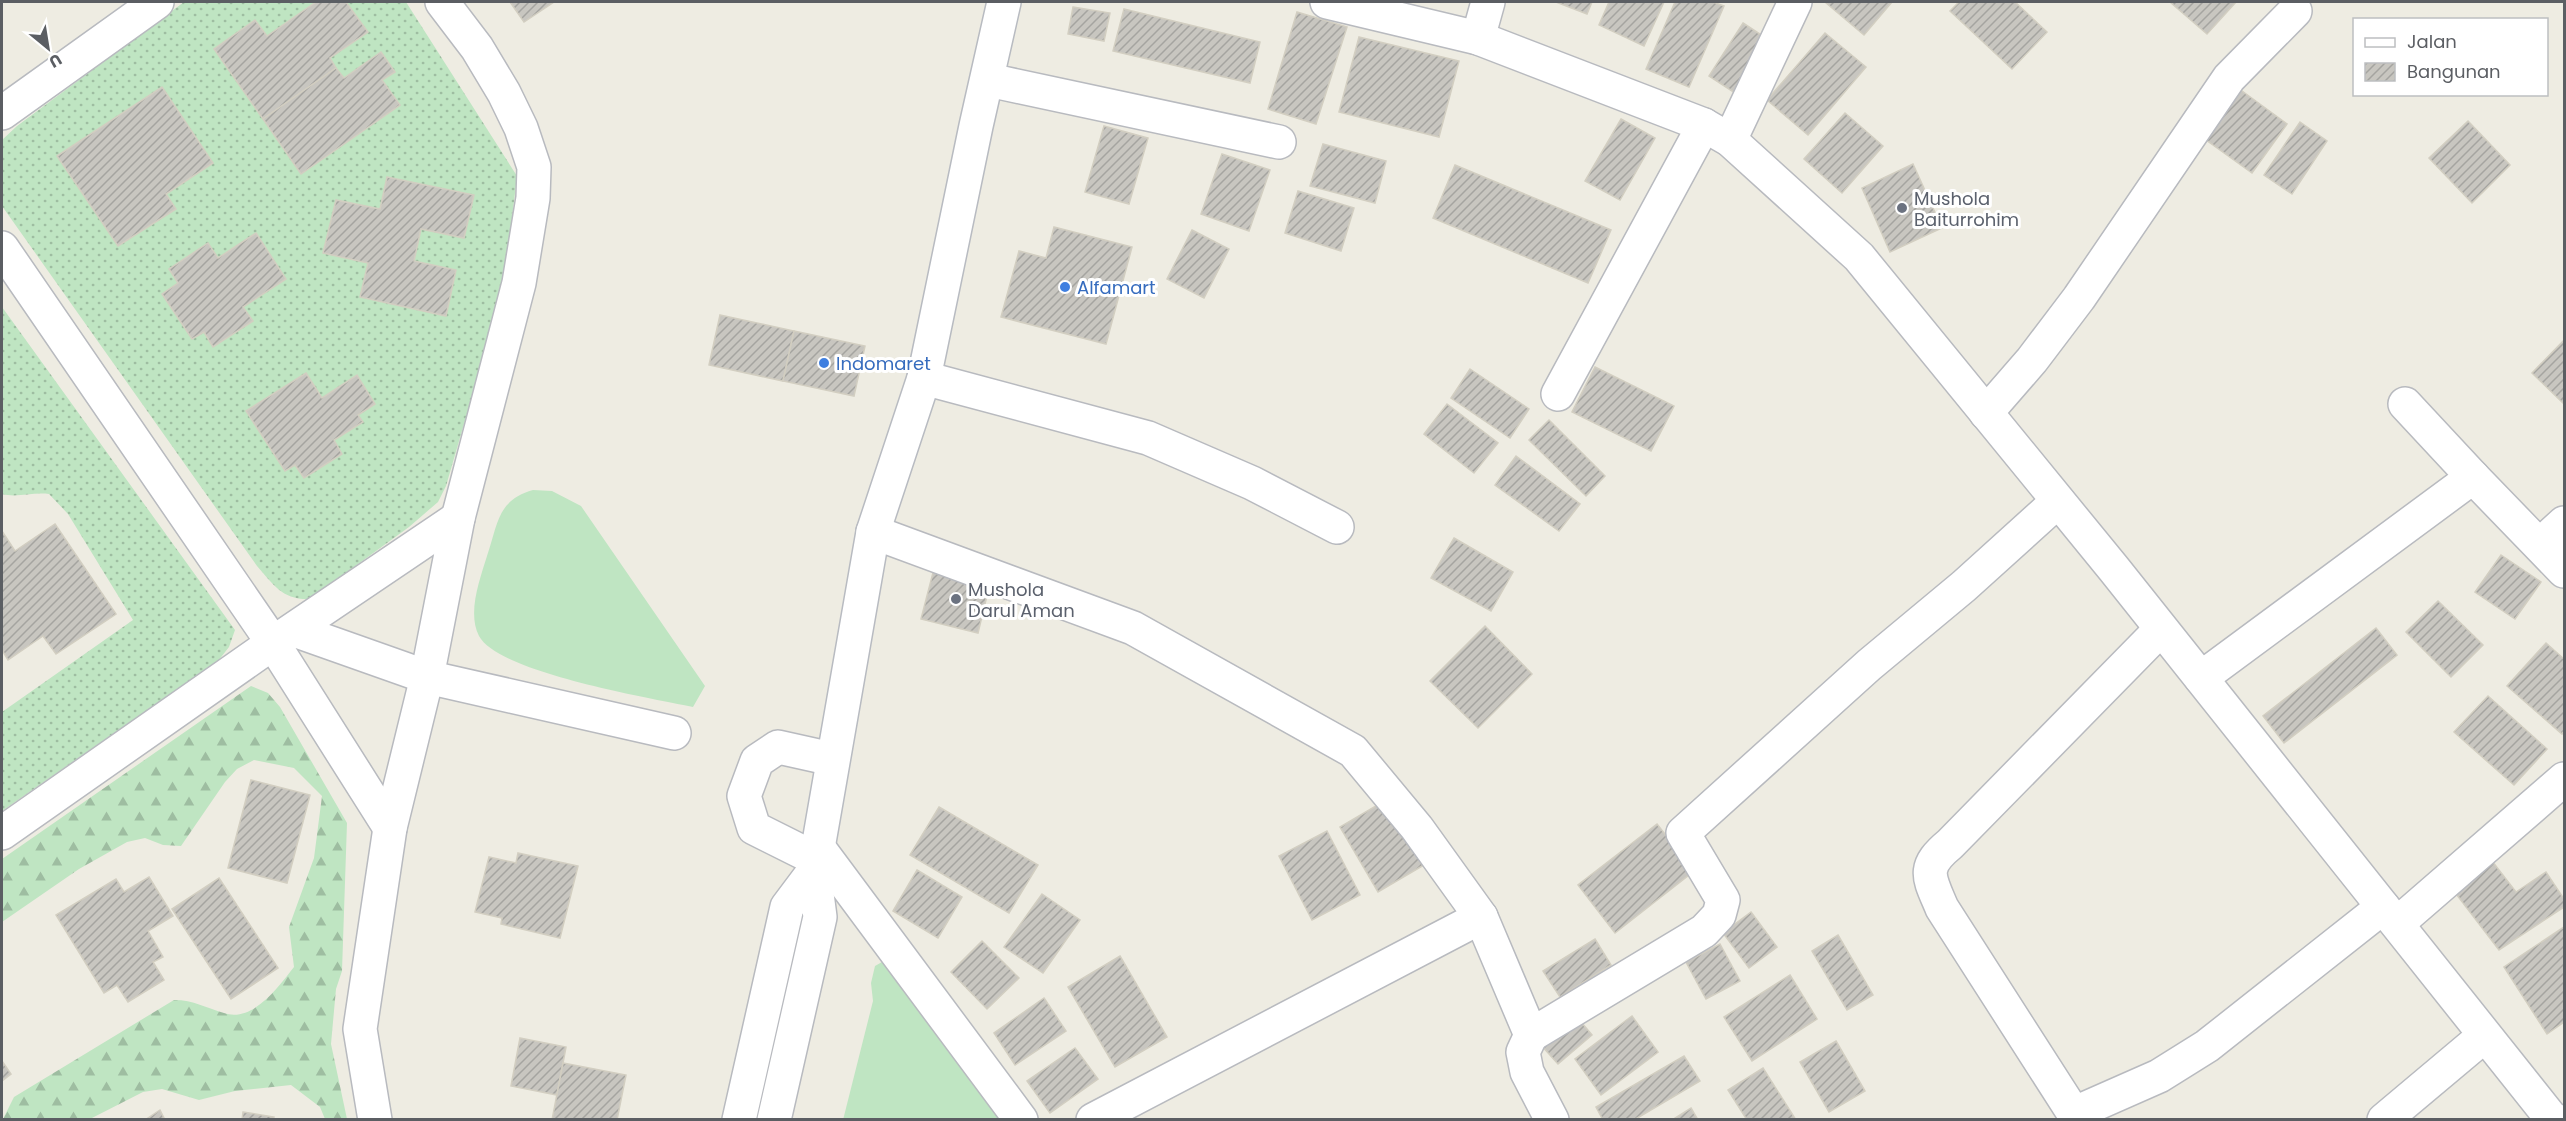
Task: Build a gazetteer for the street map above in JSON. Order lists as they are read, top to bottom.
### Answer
{
  "places": [
    "Mushola Baiturrohim",
    "Alfamart",
    "Indomaret",
    "Mushola Darul Aman"
  ],
  "legend": ["Jalan", "Bangunan"],
  "north": "bottom right"
}
